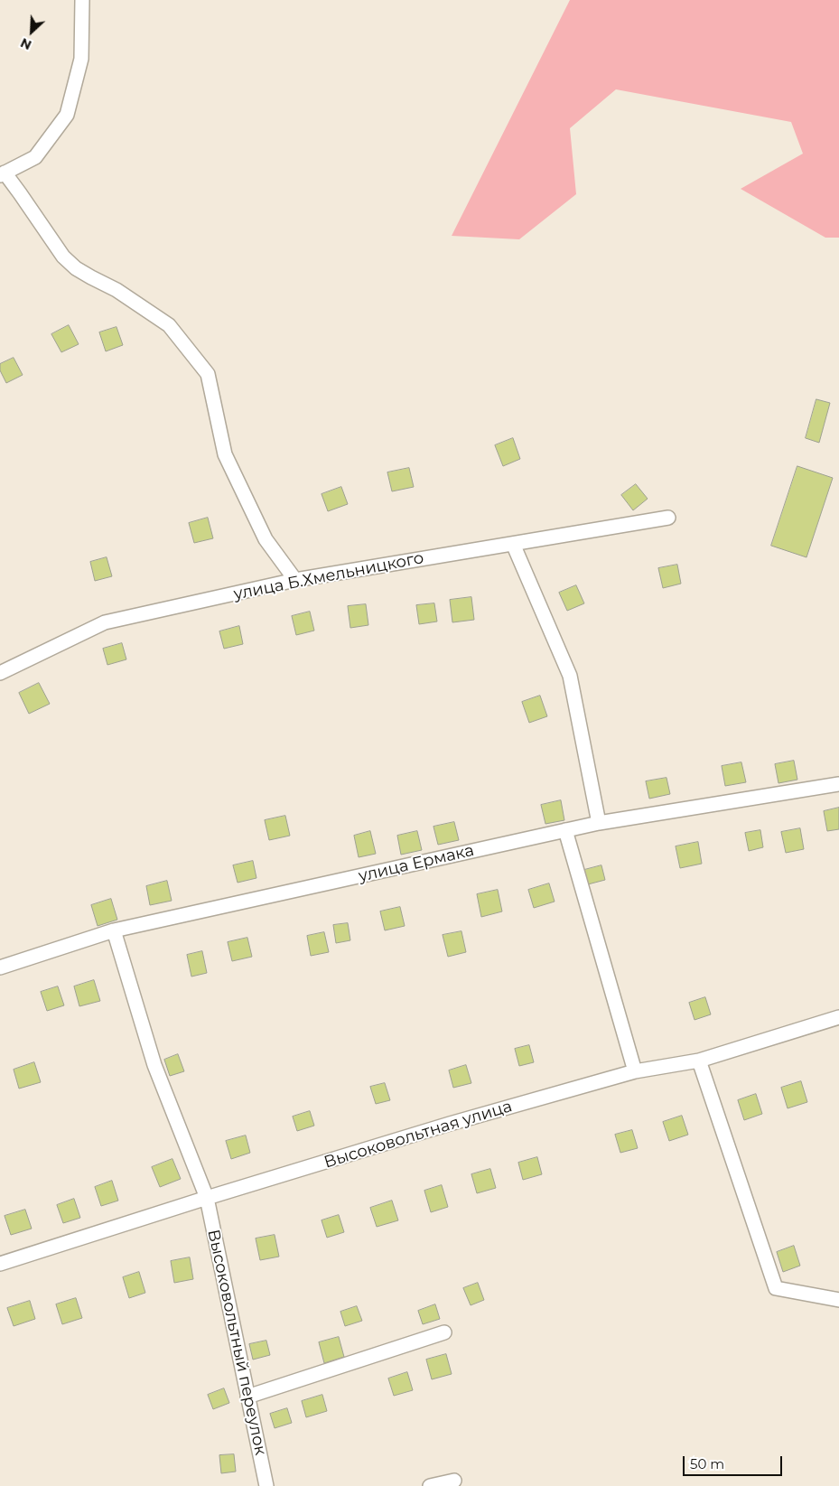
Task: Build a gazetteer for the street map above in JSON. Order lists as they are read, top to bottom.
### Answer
{
  "streets": {
    "street": [
      "улица Б.Хмельницкого",
      "улица Ермака",
      "Высоковольтная улица",
      "Высоковольтный переулок"
    ]
  },
  "crossings": [
    ["улица Ермака", "Высоковольтный переулок"],
    ["Высоковольтная улица", "Высоковольтный переулок"]
  ],
  "scale_bar": "50 m",
  "north": "bottom left"
}
